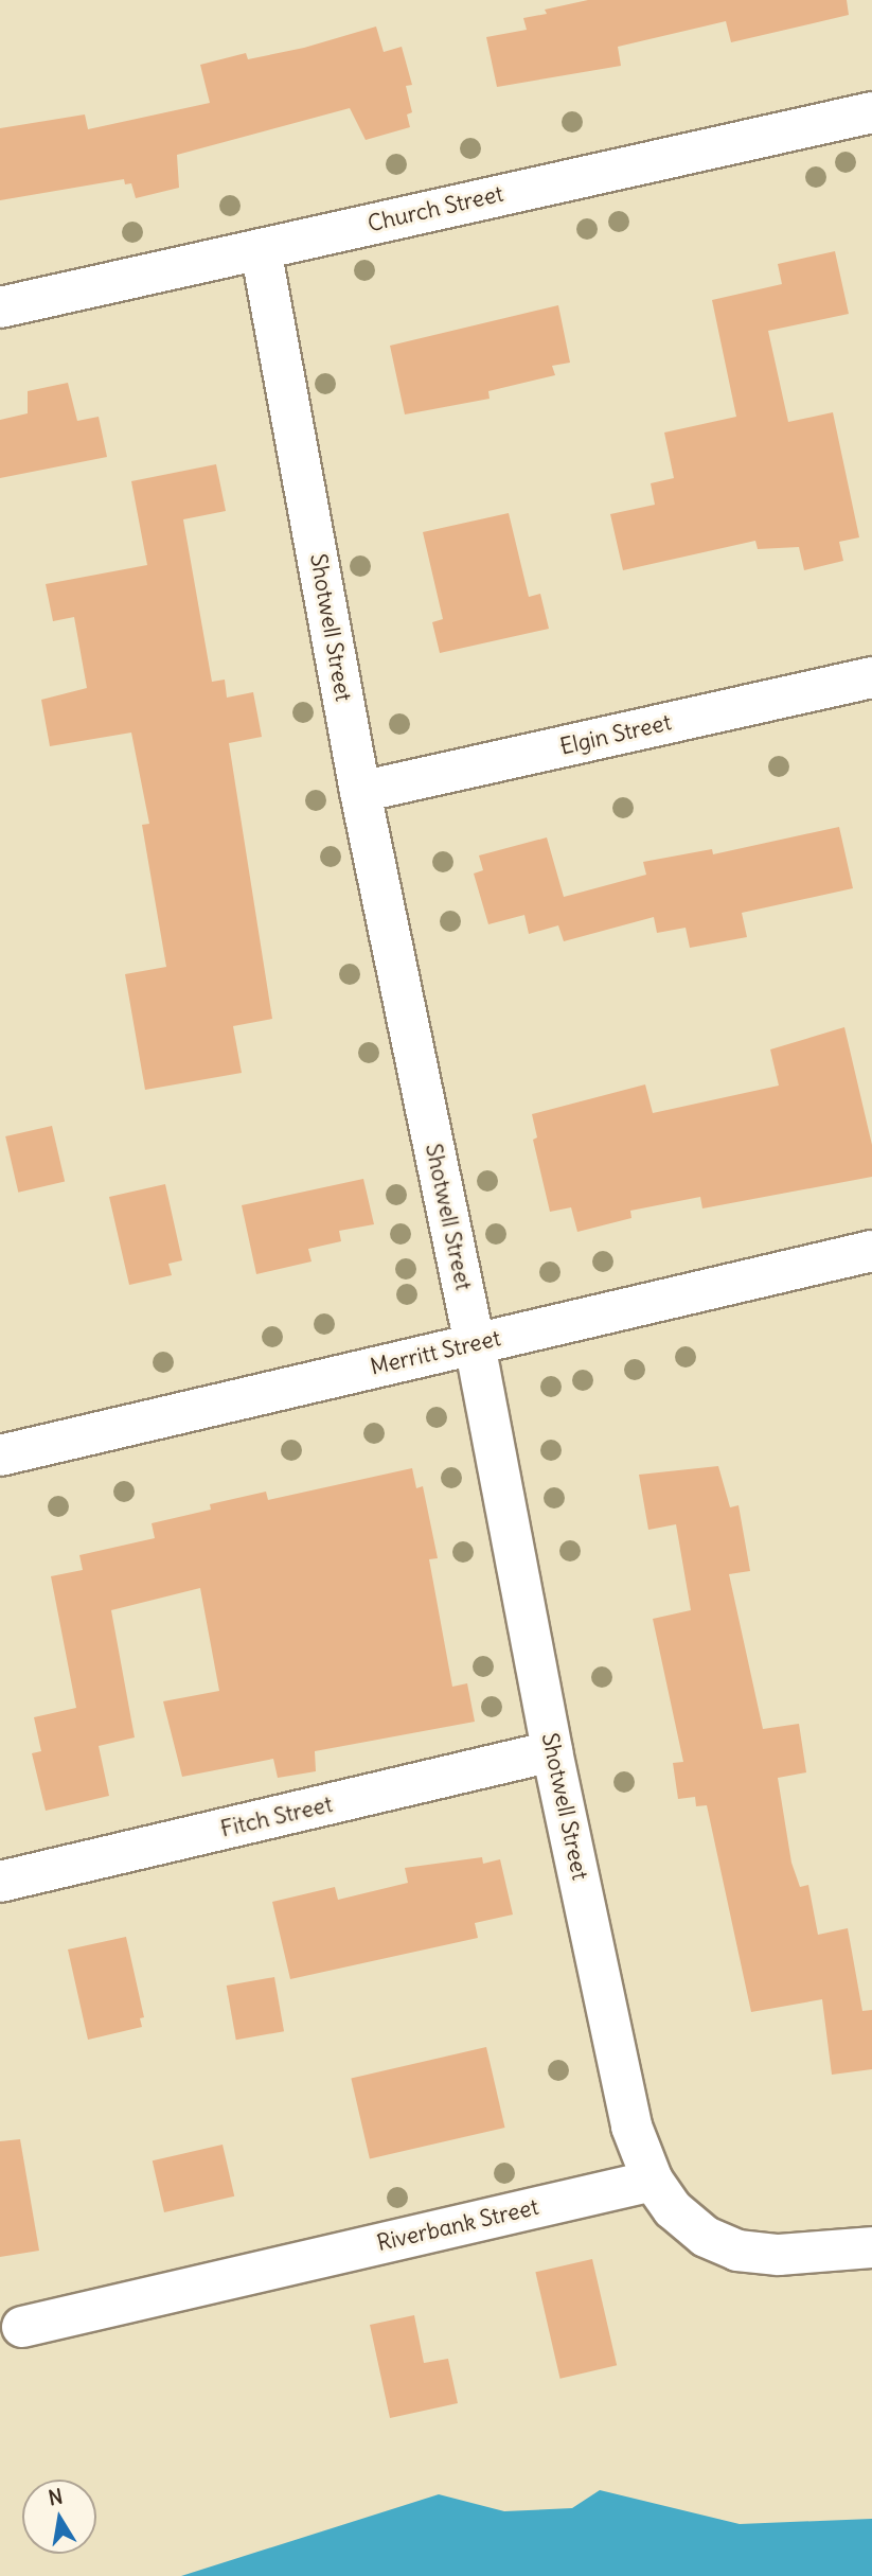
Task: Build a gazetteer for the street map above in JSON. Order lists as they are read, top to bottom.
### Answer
{
  "streets": {
    "street": [
      "Church Street",
      "Shotwell Street",
      "Elgin Street",
      "Merritt Street",
      "Fitch Street",
      "Riverbank Street"
    ]
  },
  "crossings": [
    ["Church Street", "Shotwell Street"],
    ["Shotwell Street", "Elgin Street"],
    ["Shotwell Street", "Merritt Street"],
    ["Shotwell Street", "Fitch Street"],
    ["Shotwell Street", "Riverbank Street"]
  ],
  "north": "top"
}
